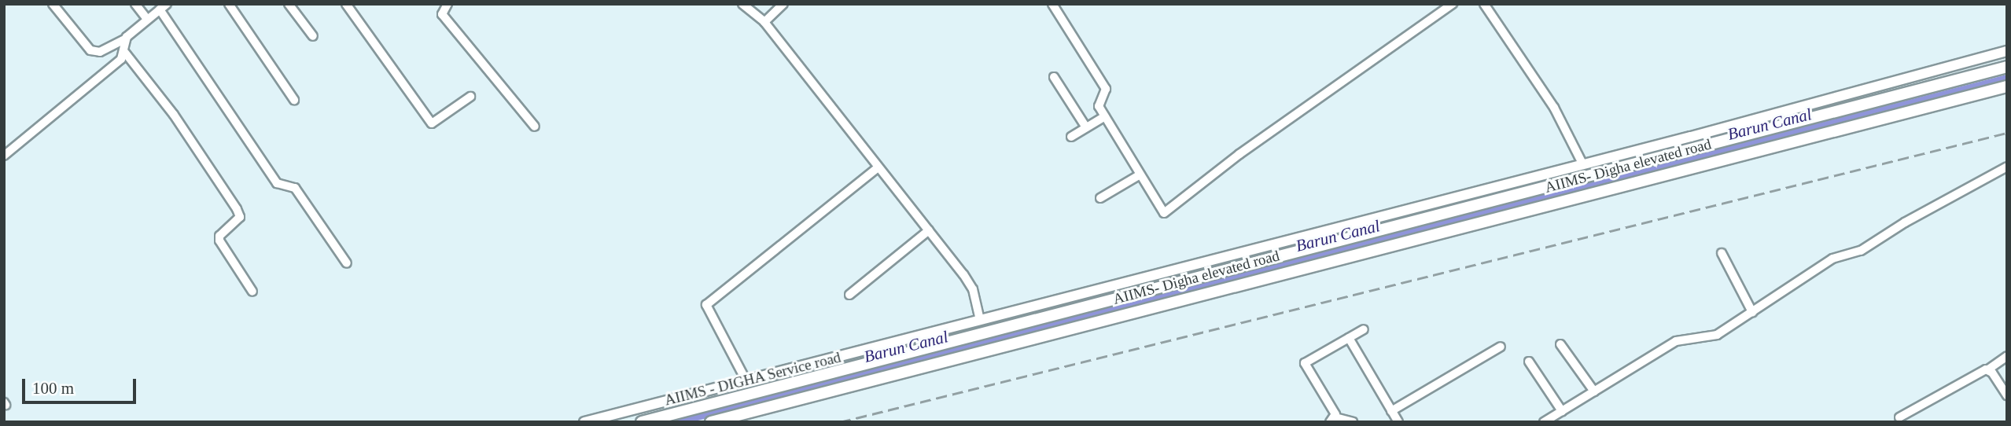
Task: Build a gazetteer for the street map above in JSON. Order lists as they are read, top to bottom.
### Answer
{
  "streets": {
    "highway": ["AIIMS- Digha elevated road"],
    "main road": ["AIIMS - DIGHA Service road"]
  },
  "water": ["Barun Canal"],
  "scale_bar": "100 m"
}
